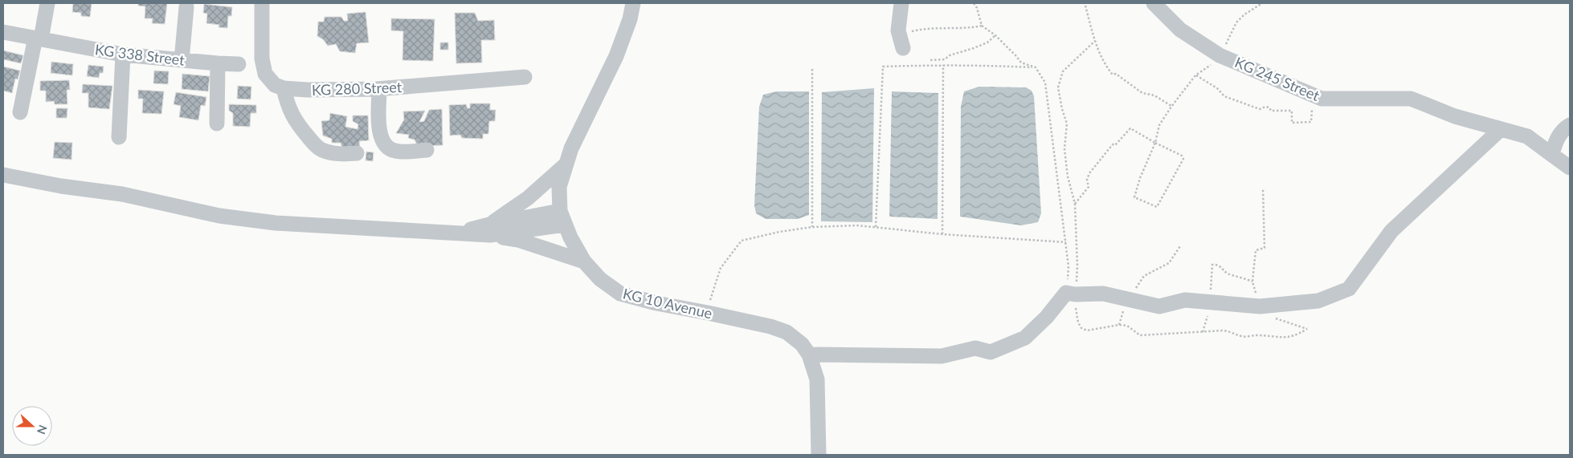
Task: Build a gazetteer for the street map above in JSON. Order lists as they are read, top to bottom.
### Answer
{
  "streets": {
    "street": [
      "KG 338 Street",
      "KG 245 Street",
      "KG 280 Street",
      "KG 10 Avenue"
    ]
  },
  "north": "right"
}
